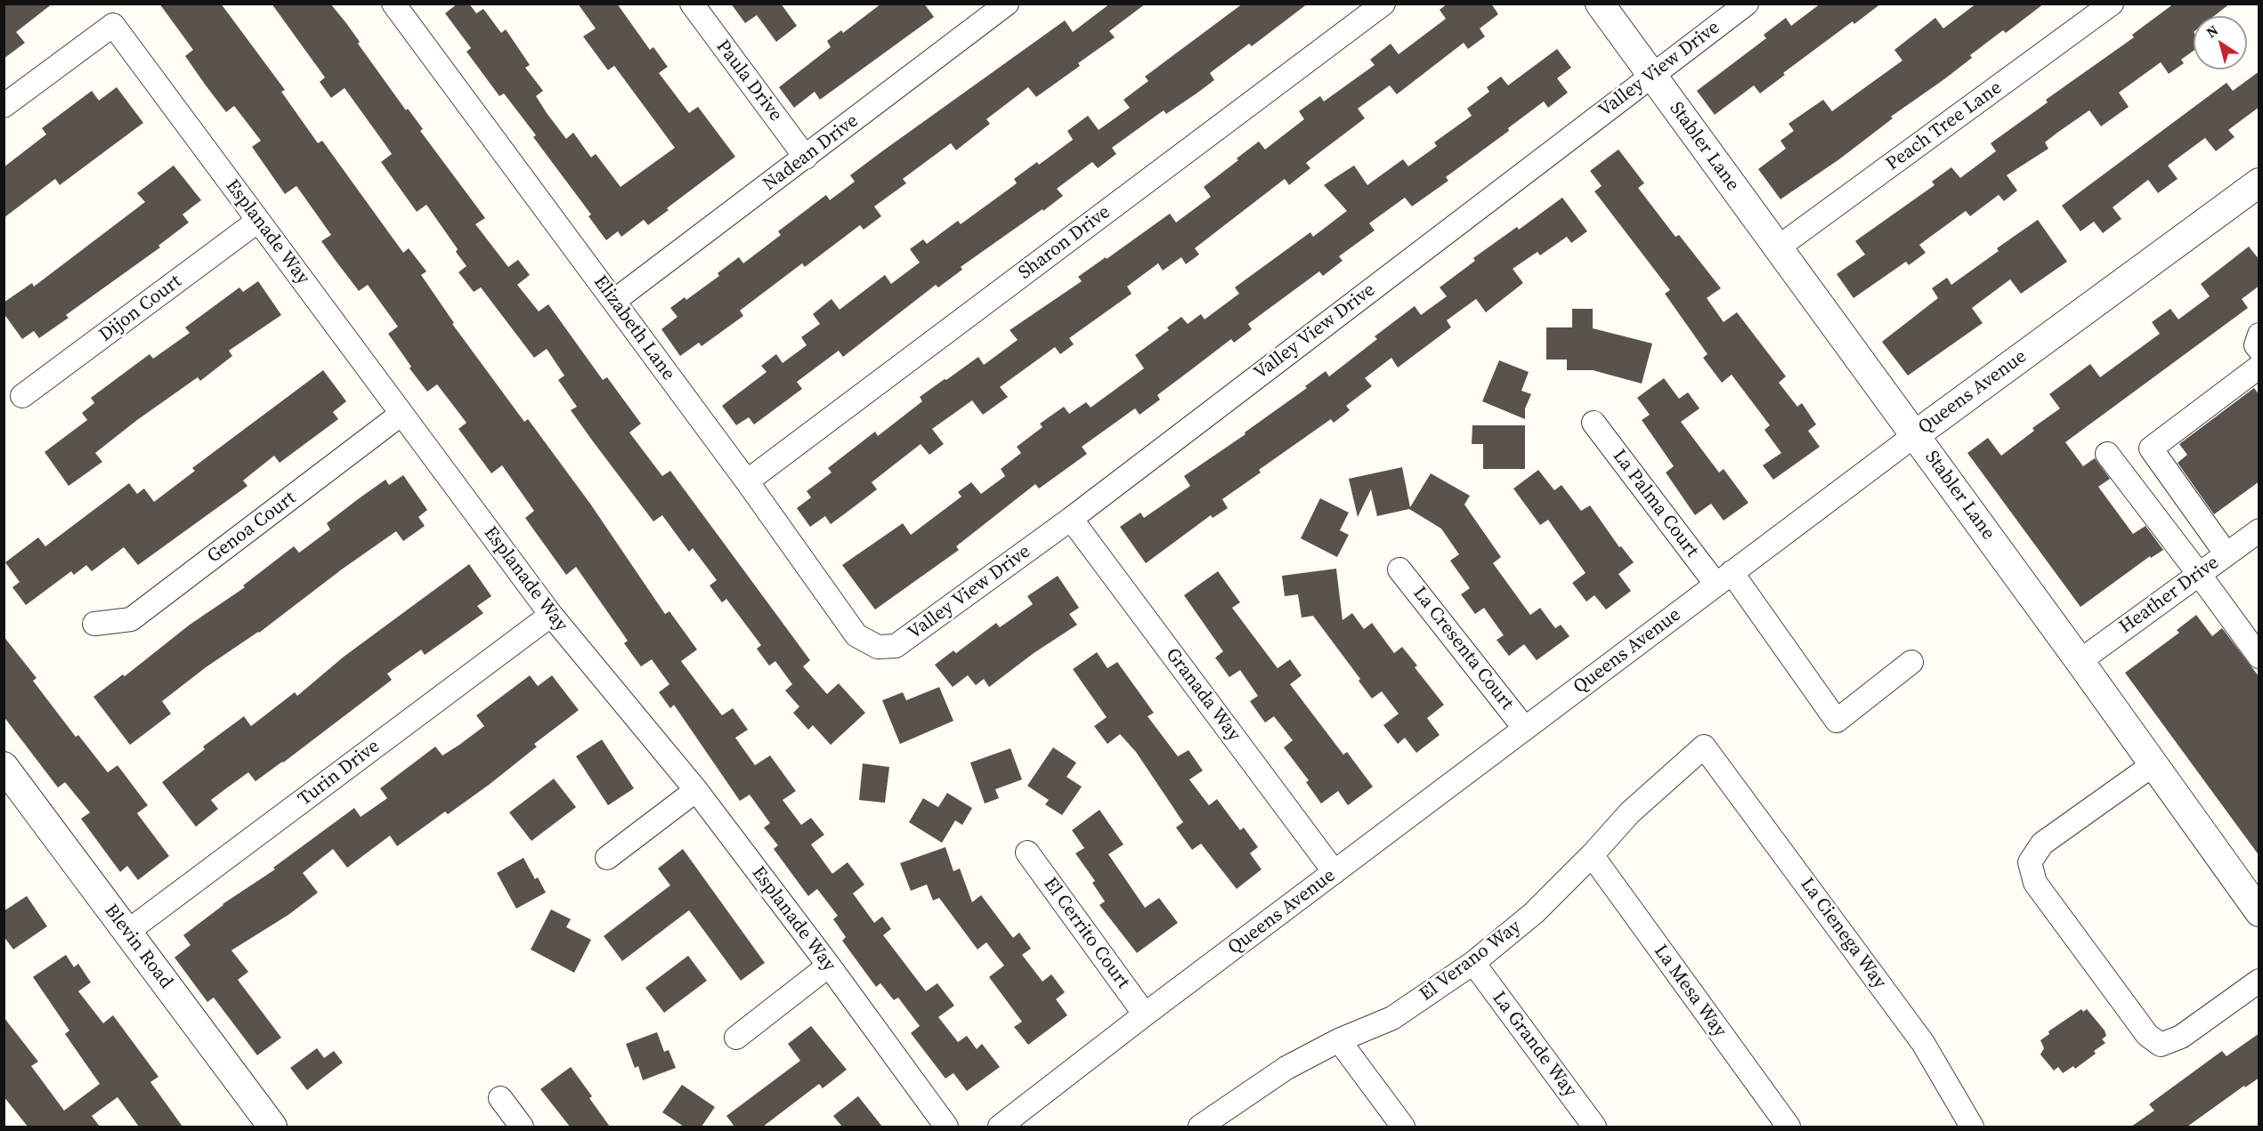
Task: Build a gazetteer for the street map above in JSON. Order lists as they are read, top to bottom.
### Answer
{
  "streets": {
    "street": [
      "Valley View Drive",
      "Paula Drive",
      "Peach Tree Lane",
      "Stabler Lane",
      "Nadean Drive",
      "Esplanade Way",
      "Sharon Drive",
      "Dijon Court",
      "Elizabeth Lane",
      "Queens Avenue",
      "La Palma Court",
      "Genoa Court",
      "Heather Drive",
      "La Cresenta Court",
      "Granada Way",
      "Turin Drive",
      "El Cerrito Court",
      "La Cienega Way",
      "Blevin Road",
      "El Verano Way",
      "La Mesa Way",
      "La Grande Way"
    ]
  },
  "crossings": [
    ["Valley View Drive", "Stabler Lane"],
    ["Valley View Drive", "Elizabeth Lane"],
    ["Valley View Drive", "Granada Way"],
    ["Paula Drive", "Nadean Drive"],
    ["Peach Tree Lane", "Stabler Lane"],
    ["Stabler Lane", "Queens Avenue"],
    ["Stabler Lane", "Heather Drive"],
    ["Nadean Drive", "Elizabeth Lane"],
    ["Esplanade Way", "Dijon Court"],
    ["Esplanade Way", "Genoa Court"],
    ["Esplanade Way", "Turin Drive"],
    ["Sharon Drive", "Elizabeth Lane"],
    ["Queens Avenue", "La Palma Court"],
    ["Queens Avenue", "La Cresenta Court"],
    ["Queens Avenue", "Granada Way"],
    ["Queens Avenue", "El Cerrito Court"],
    ["Turin Drive", "Blevin Road"],
    ["La Cienega Way", "El Verano Way"],
    ["El Verano Way", "La Mesa Way"],
    ["El Verano Way", "La Grande Way"]
  ],
  "north": "top left"
}
